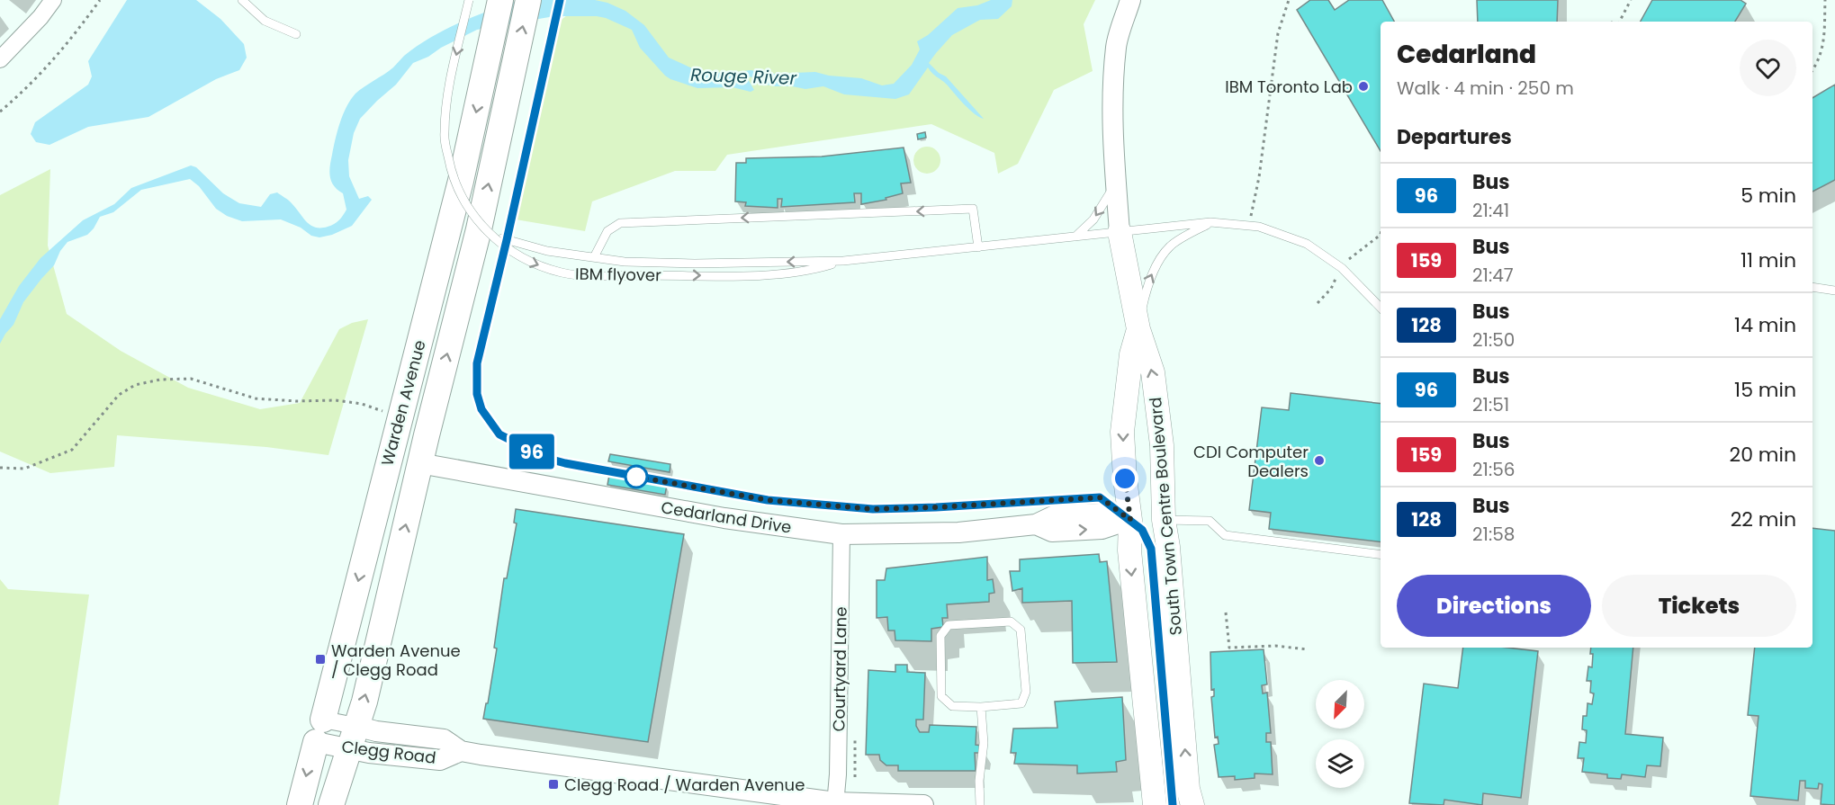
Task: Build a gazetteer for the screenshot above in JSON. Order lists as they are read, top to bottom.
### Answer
{
  "streets": {
    "main road": ["Warden Avenue", "South Town Centre Boulevard", "Cedarland Drive"],
    "street": ["Courtyard Lane", "Clegg Road"],
    "lane": ["IBM flyover"]
  },
  "crossings": [
    ["Warden Avenue", "Cedarland Drive"],
    ["Warden Avenue", "Clegg Road"],
    ["South Town Centre Boulevard", "Cedarland Drive"],
    ["Cedarland Drive", "Courtyard Lane"],
    ["Courtyard Lane", "Clegg Road"]
  ],
  "water": ["Rouge River"],
  "places": {
    "other": ["IBM Toronto Lab", "CDI Computer Dealers"],
    "transit": ["Warden Avenue / Clegg Road", "Clegg Road / Warden Avenue"]
  },
  "lines": ["bus line 96"],
  "north": "bottom left",
  "page": {
    "on_map": "96",
    "heading": [
      ["Cedarland", "Walk · 4 min · 250 m"],
      "Departures"
    ],
    "list": [
      {
        "mark": "96",
        "name": "Bus",
        "note": "21:41",
        "value": "5 min"
      },
      {
        "mark": "159",
        "name": "Bus",
        "note": "21:47",
        "value": "11 min"
      },
      {
        "mark": "128",
        "name": "Bus",
        "note": "21:50",
        "value": "14 min"
      },
      {
        "mark": "96",
        "name": "Bus",
        "note": "21:51",
        "value": "15 min"
      },
      {
        "mark": "159",
        "name": "Bus",
        "note": "21:56",
        "value": "20 min"
      },
      {
        "mark": "128",
        "name": "Bus",
        "note": "21:58",
        "value": "22 min"
      }
    ],
    "buttons": ["Directions", "Tickets"]
  }
}
